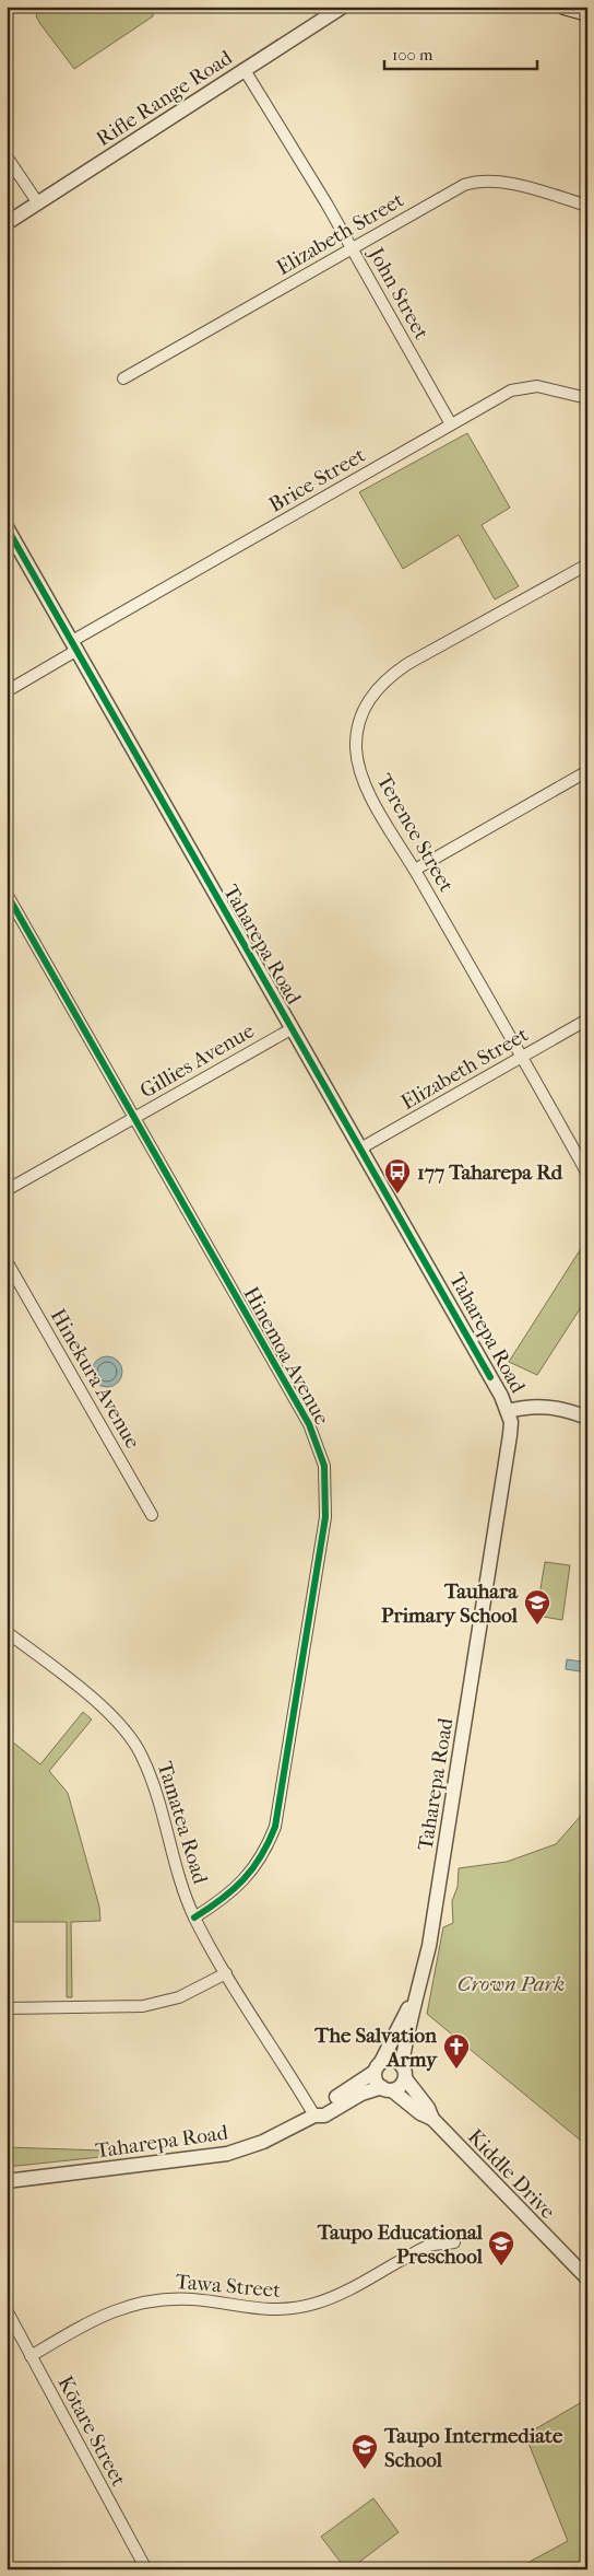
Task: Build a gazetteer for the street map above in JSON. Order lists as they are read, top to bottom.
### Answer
{
  "streets": {
    "street": [
      "Rifle Range Road",
      "Elizabeth Street",
      "John Street",
      "Brice Street",
      "Terence Street",
      "Taharepa Road",
      "Gillies Avenue",
      "Hinemoa Avenue",
      "Hinekura Avenue",
      "Tamatea Road",
      "Kiddle Drive",
      "Tawa Street",
      "Kōtare Street"
    ]
  },
  "crossings": [
    ["Rifle Range Road", "John Street"],
    ["Elizabeth Street", "John Street"],
    ["Elizabeth Street", "Terence Street"],
    ["Elizabeth Street", "Taharepa Road"],
    ["John Street", "Brice Street"],
    ["Brice Street", "Taharepa Road"],
    ["Taharepa Road", "Gillies Avenue"],
    ["Taharepa Road", "Tamatea Road"],
    ["Taharepa Road", "Kiddle Drive"],
    ["Gillies Avenue", "Hinemoa Avenue"],
    ["Hinemoa Avenue", "Tamatea Road"],
    ["Tawa Street", "Kōtare Street"]
  ],
  "parks": ["Crown Park"],
  "places": {
    "bus stop": ["177 Taharepa Rd"],
    "school or university": ["Tauhara Primary School", "Taupo Educational Preschool", "Taupo Intermediate School"],
    "church": ["The Salvation Army"]
  },
  "scale_bar": "100 m"
}
